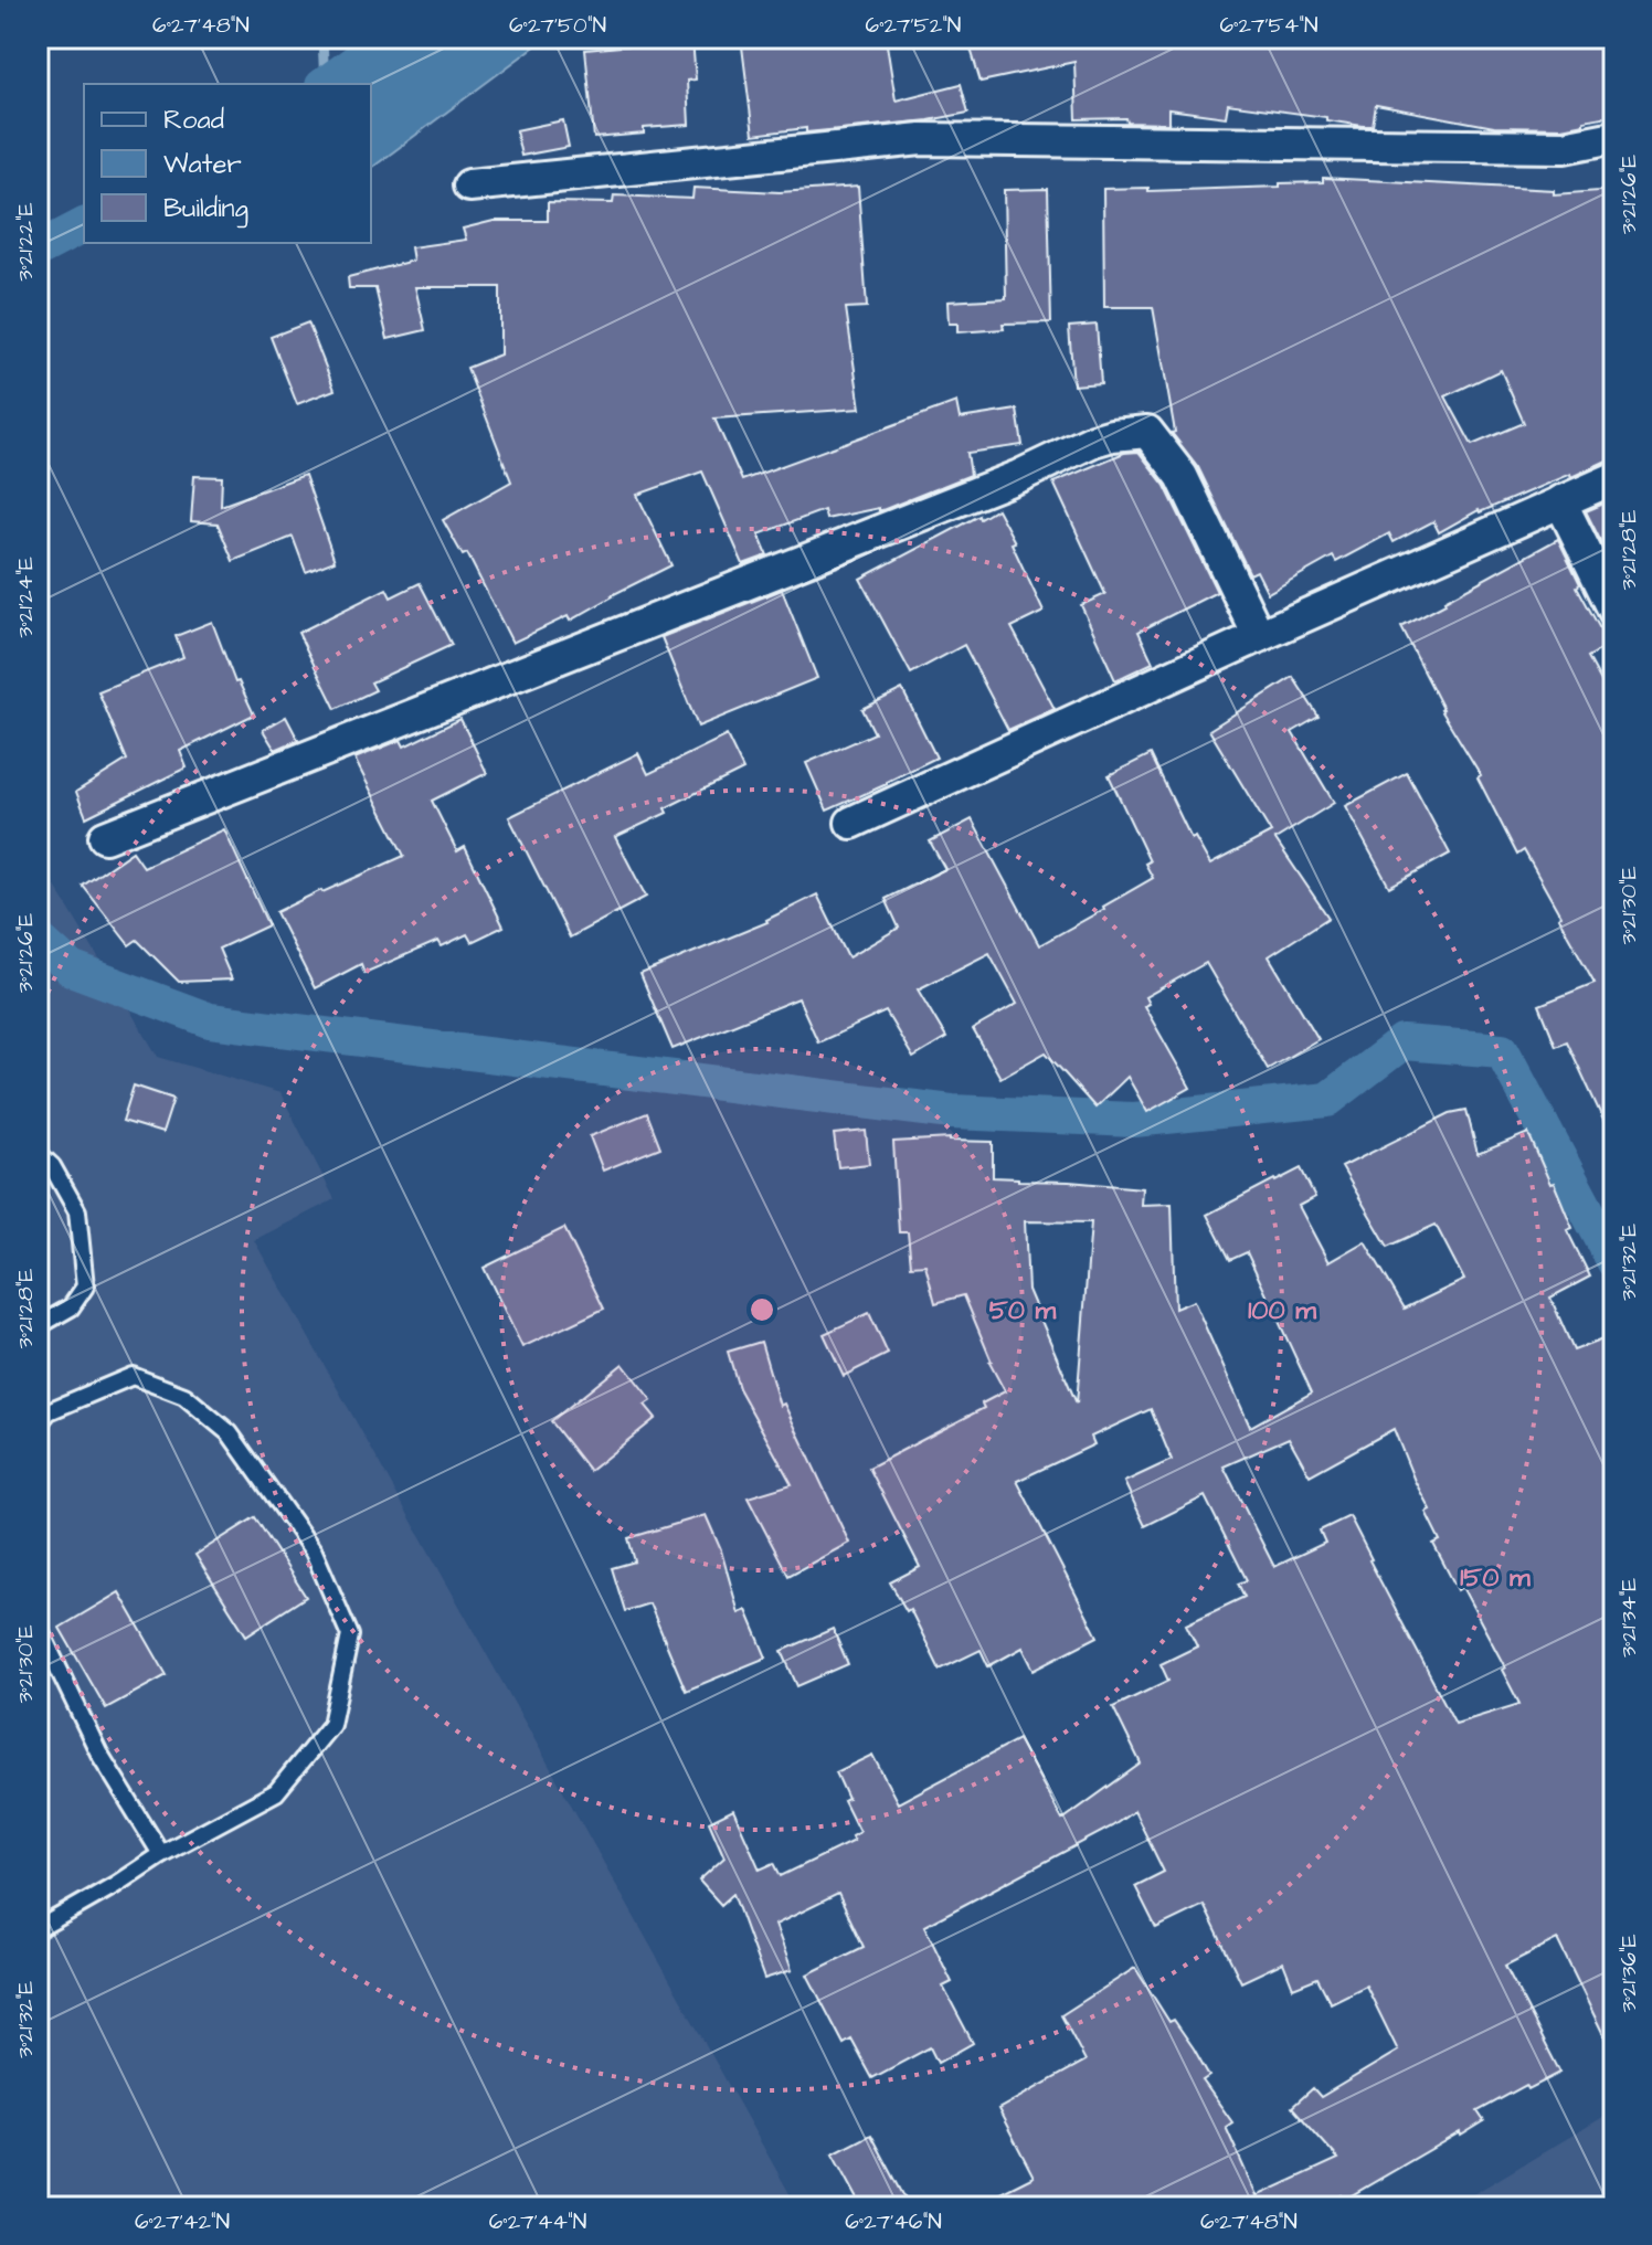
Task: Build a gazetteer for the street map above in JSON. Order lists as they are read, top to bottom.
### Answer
{
  "legend": ["Road", "Water", "Building"],
  "coordinates": [
    "6°27'48\"N",
    "6°27'50\"N",
    "6°27'52\"N",
    "6°27'54\"N",
    "3°21'26\"E",
    "3°21'22\"E",
    "3°21'28\"E",
    "3°21'24\"E",
    "3°21'30\"E",
    "3°21'32\"E",
    "3°21'34\"E",
    "3°21'36\"E",
    "6°27'42\"N",
    "6°27'44\"N",
    "6°27'46\"N"
  ],
  "rings": ["50 m", "100 m", "150 m"]
}
